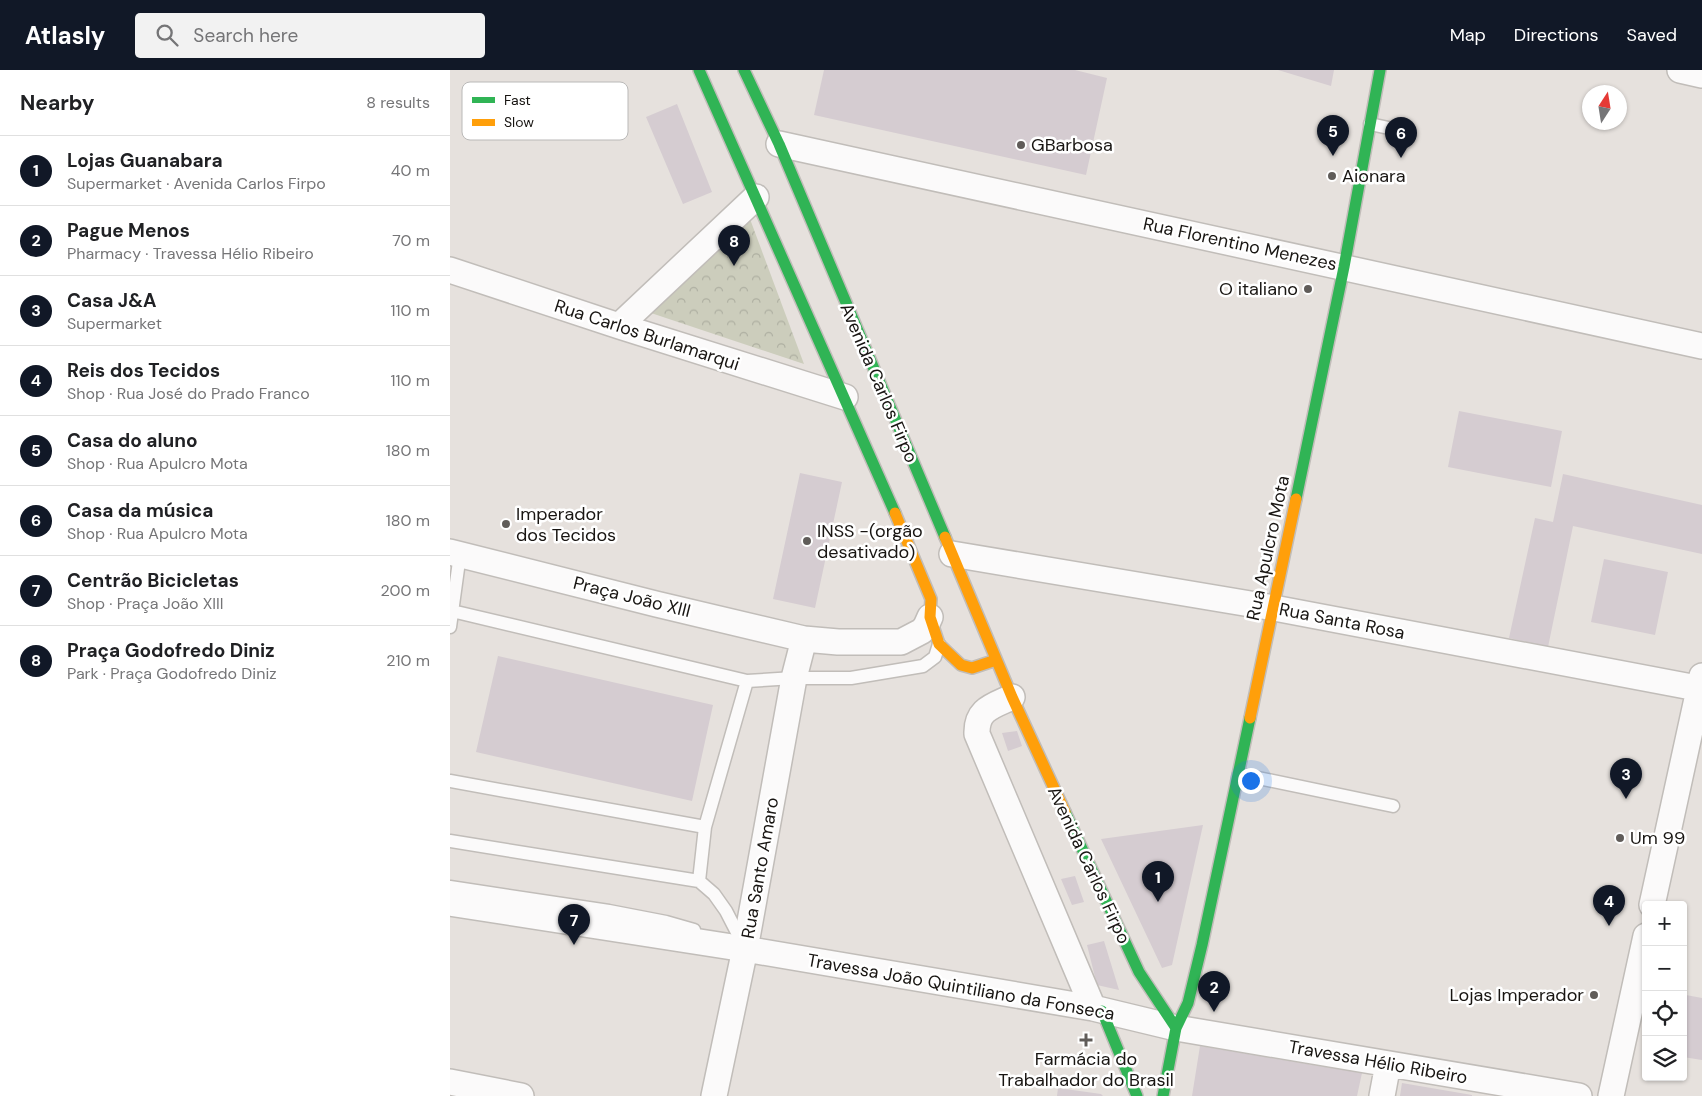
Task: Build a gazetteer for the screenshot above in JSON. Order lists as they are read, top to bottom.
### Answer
{
  "streets": {
    "main road": ["Avenida Carlos Firpo", "Rua Apulcro Mota"],
    "street": [
      "Rua Florentino Menezes",
      "Rua Carlos Burlamarqui",
      "Praça João XIII",
      "Rua Santa Rosa",
      "Rua Santo Amaro",
      "Travessa João Quintiliano da Fonseca",
      "Travessa Hélio Ribeiro"
    ]
  },
  "crossings": [
    ["Rua Florentino Menezes", "Avenida Carlos Firpo"],
    ["Rua Florentino Menezes", "Rua Apulcro Mota"],
    ["Rua Carlos Burlamarqui", "Avenida Carlos Firpo"],
    ["Avenida Carlos Firpo", "Rua Apulcro Mota"],
    ["Avenida Carlos Firpo", "Praça João XIII"],
    ["Avenida Carlos Firpo", "Rua Santa Rosa"],
    ["Avenida Carlos Firpo", "Travessa João Quintiliano da Fonseca"],
    ["Avenida Carlos Firpo", "Travessa Hélio Ribeiro"],
    ["Rua Apulcro Mota", "Rua Santa Rosa"],
    ["Rua Apulcro Mota", "Travessa João Quintiliano da Fonseca"],
    ["Rua Apulcro Mota", "Travessa Hélio Ribeiro"],
    ["Praça João XIII", "Rua Santo Amaro"],
    ["Rua Santo Amaro", "Travessa João Quintiliano da Fonseca"],
    ["Travessa João Quintiliano da Fonseca", "Travessa Hélio Ribeiro"]
  ],
  "places": {
    "other": [
      "GBarbosa",
      "Aionara",
      "O italiano",
      "Imperador dos Tecidos",
      "INSS -(orgão desativado)",
      "Um 99",
      "Lojas Imperador"
    ],
    "health": ["Farmácia do Trabalhador do Brasil"]
  },
  "legend": ["Fast", "Slow"],
  "north": "top",
  "page": {
    "header": "Atlasly",
    "search": "Search here",
    "nav": ["Map", "Directions", "Saved"],
    "heading": ["Nearby", "8 results"],
    "pins": [
      "5",
      "6",
      "8",
      "3",
      "1",
      "4",
      "7",
      "2"
    ],
    "list": [
      {
        "mark": "1",
        "name": "Lojas Guanabara",
        "note": "Supermarket · Avenida Carlos Firpo",
        "value": "40 m"
      },
      {
        "mark": "2",
        "name": "Pague Menos",
        "note": "Pharmacy · Travessa Hélio Ribeiro",
        "value": "70 m"
      },
      {
        "mark": "3",
        "name": "Casa J&A",
        "note": "Supermarket",
        "value": "110 m"
      },
      {
        "mark": "4",
        "name": "Reis dos Tecidos",
        "note": "Shop · Rua José do Prado Franco",
        "value": "110 m"
      },
      {
        "mark": "5",
        "name": "Casa do aluno",
        "note": "Shop · Rua Apulcro Mota",
        "value": "180 m"
      },
      {
        "mark": "6",
        "name": "Casa da música",
        "note": "Shop · Rua Apulcro Mota",
        "value": "180 m"
      },
      {
        "mark": "7",
        "name": "Centrão Bicicletas",
        "note": "Shop · Praça João XIII",
        "value": "200 m"
      },
      {
        "mark": "8",
        "name": "Praça Godofredo Diniz",
        "note": "Park · Praça Godofredo Diniz",
        "value": "210 m"
      }
    ],
    "map_buttons": ["+", "−"]
  }
}
